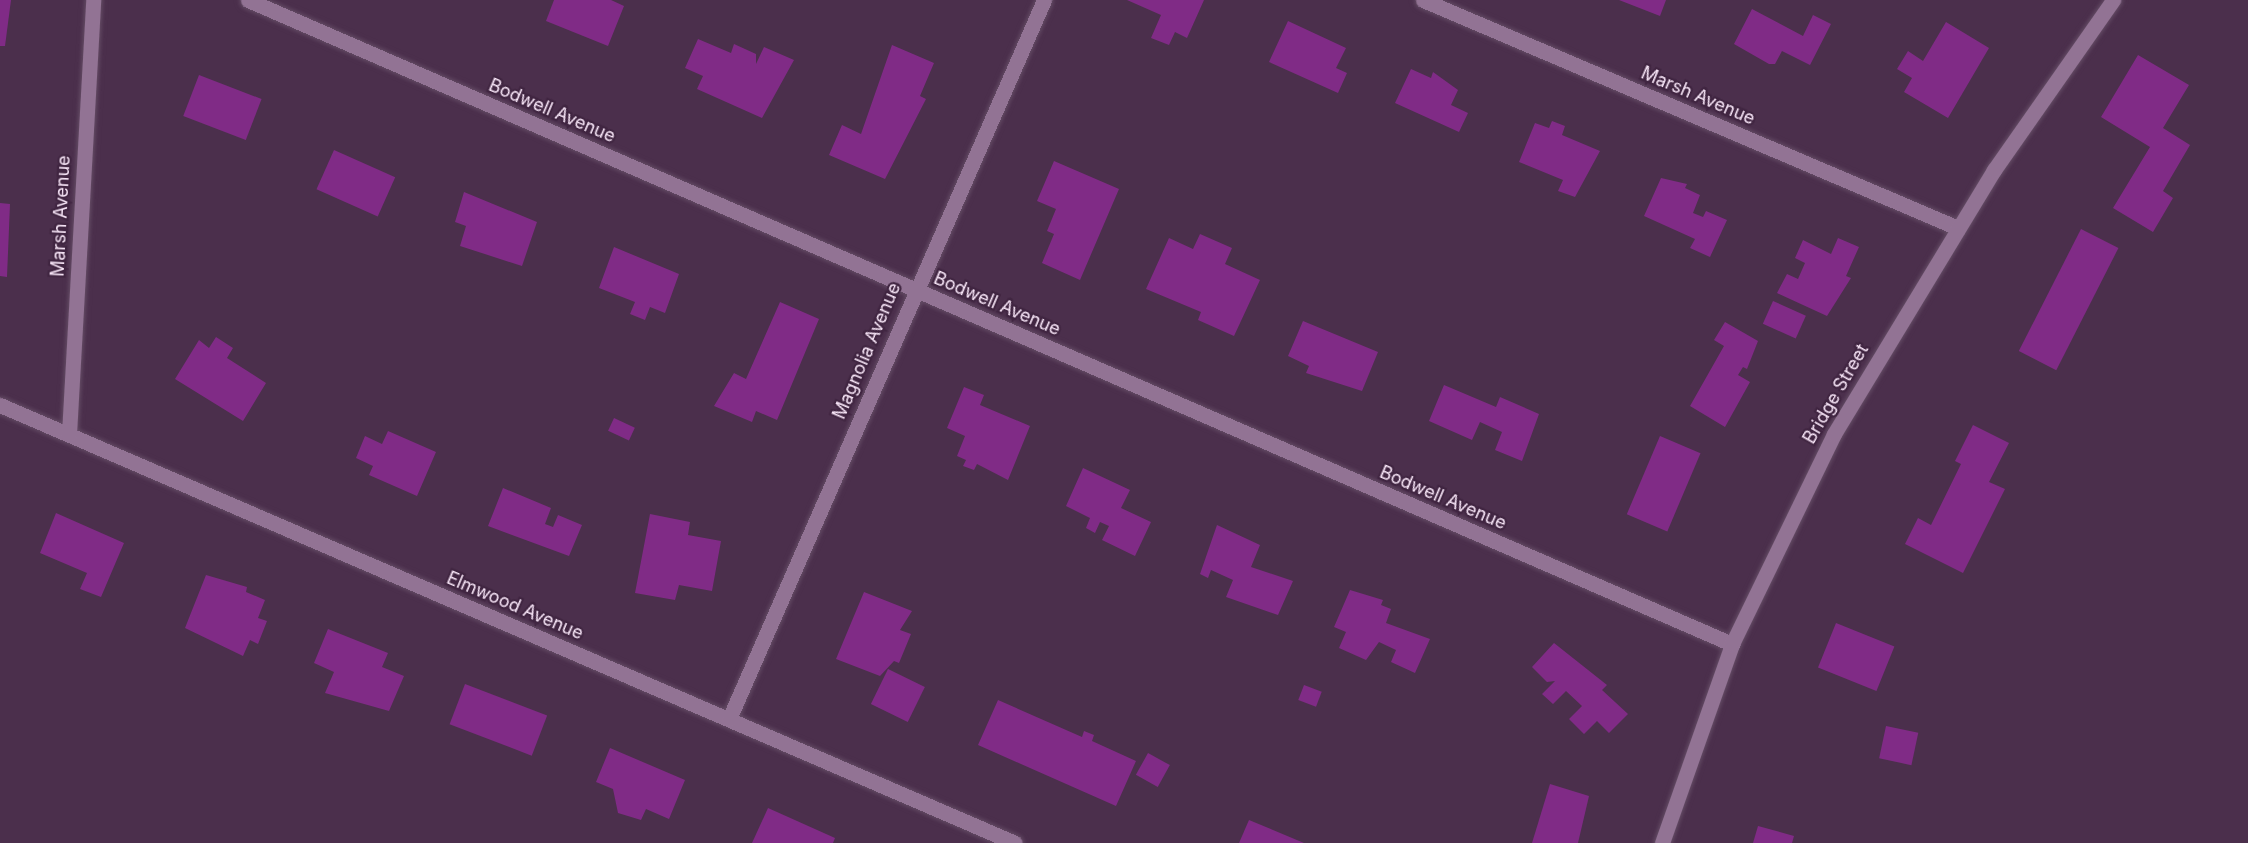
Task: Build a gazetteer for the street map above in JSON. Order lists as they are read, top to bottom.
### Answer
{
  "streets": {
    "street": [
      "Marsh Avenue",
      "Bodwell Avenue",
      "Magnolia Avenue",
      "Bridge Street",
      "Elmwood Avenue"
    ]
  },
  "crossings": [
    ["Marsh Avenue", "Bridge Street"],
    ["Marsh Avenue", "Elmwood Avenue"],
    ["Bodwell Avenue", "Magnolia Avenue"],
    ["Bodwell Avenue", "Bridge Street"],
    ["Magnolia Avenue", "Elmwood Avenue"]
  ]
}
